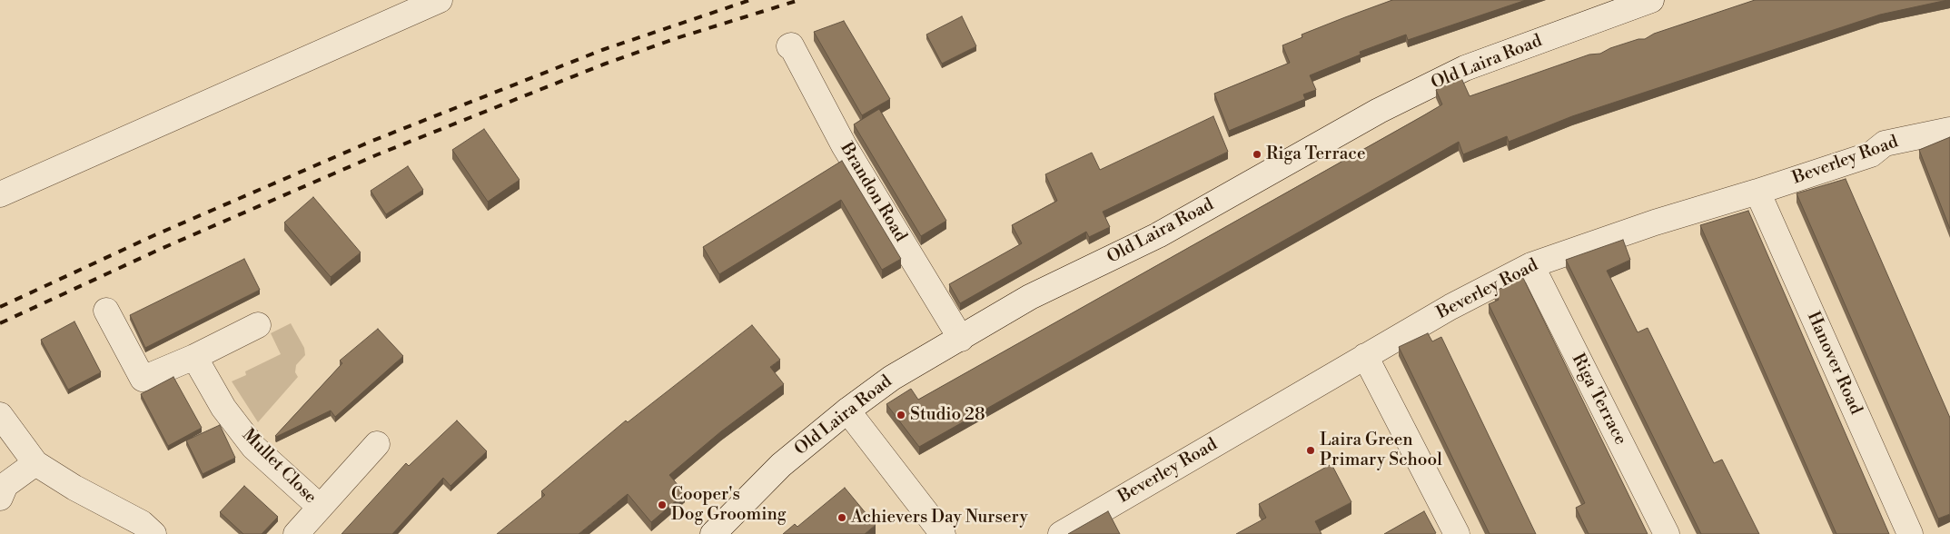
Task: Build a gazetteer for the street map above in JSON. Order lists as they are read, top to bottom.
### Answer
{
  "streets": {
    "street": [
      "Old Laira Road",
      "Beverley Road",
      "Brandon Road",
      "Hanover Road",
      "Riga Terrace",
      "Mullet Close"
    ]
  },
  "crossings": [
    ["Old Laira Road", "Brandon Road"],
    ["Beverley Road", "Hanover Road"],
    ["Beverley Road", "Riga Terrace"]
  ],
  "places": [
    "Riga Terrace",
    "Studio 28",
    "Laira Green Primary School",
    "Cooper's Dog Grooming",
    "Achievers Day Nursery"
  ]
}
